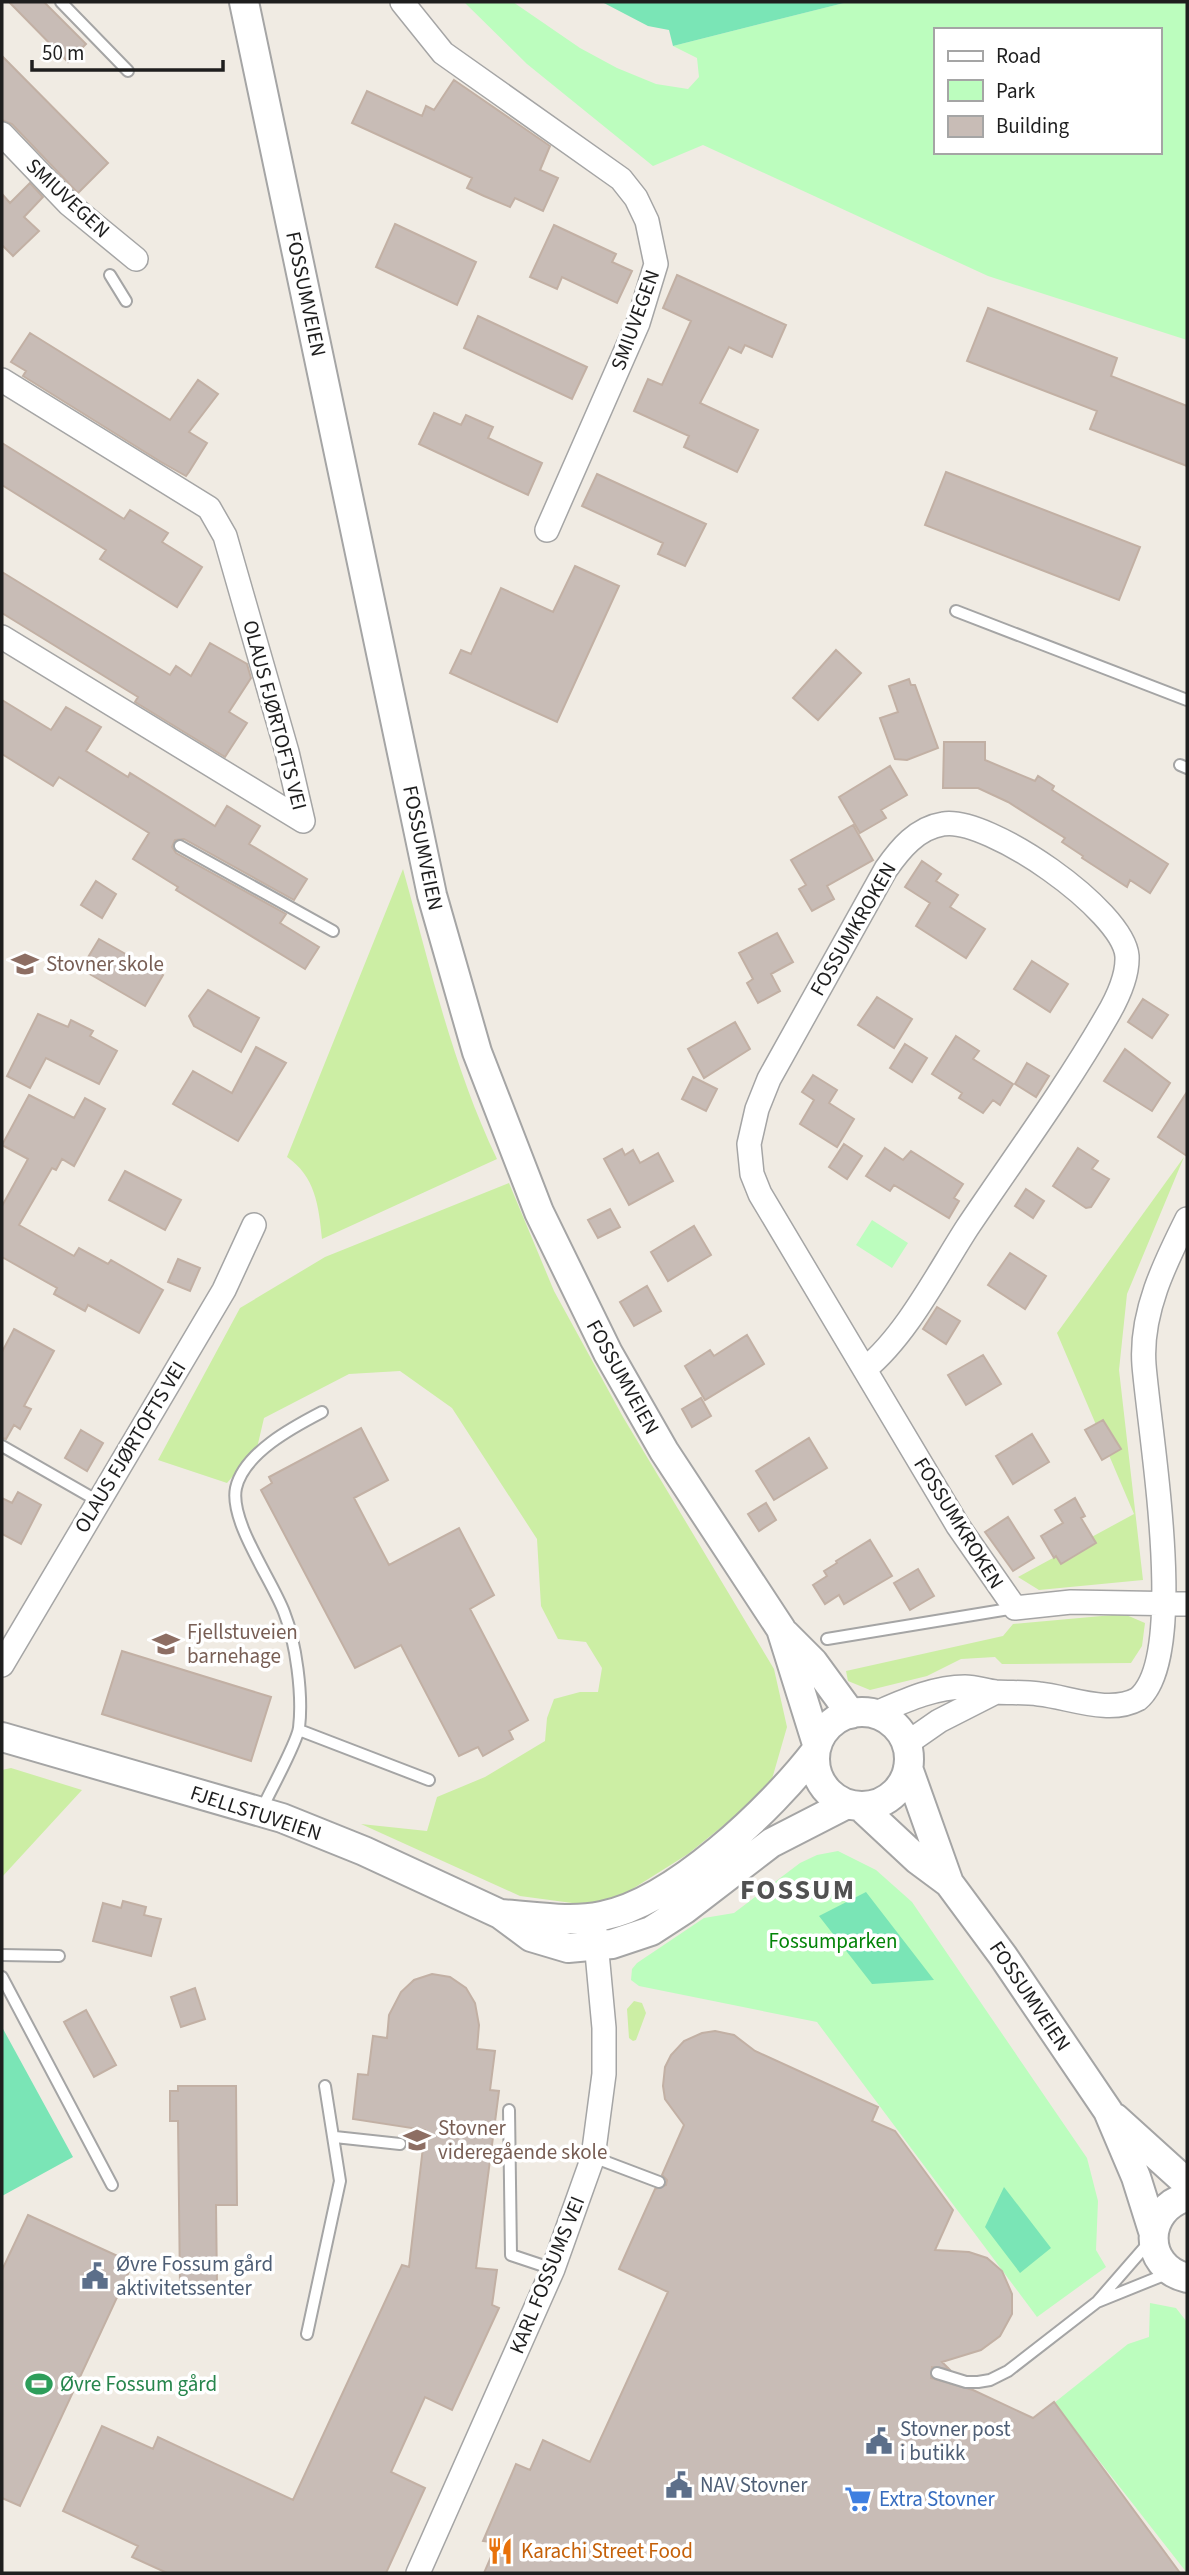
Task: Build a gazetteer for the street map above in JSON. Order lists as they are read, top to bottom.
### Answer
{
  "streets": {
    "street": [
      "SMIUVEGEN",
      "FOSSUMVEIEN",
      "OLAUS FJØRTOFTS VEI",
      "FOSSUMKROKEN",
      "FJELLSTUVEIEN",
      "KARL FOSSUMS VEI"
    ]
  },
  "crossings": [
    ["FOSSUMVEIEN", "FJELLSTUVEIEN"],
    ["FJELLSTUVEIEN", "KARL FOSSUMS VEI"]
  ],
  "districts": ["FOSSUM"],
  "parks": ["Fossumparken"],
  "places": {
    "school or university": ["Stovner skole", "Fjellstuveien barnehage", "Stovner videregående skole"],
    "public building": ["Øvre Fossum gård aktivitetssenter", "Stovner post i butikk", "NAV Stovner"],
    "sports": ["Øvre Fossum gård"],
    "supermarket": ["Extra Stovner"],
    "restaurant": ["Karachi Street Food"]
  },
  "legend": ["Road", "Park", "Building"],
  "scale_bar": "50 m"
}
